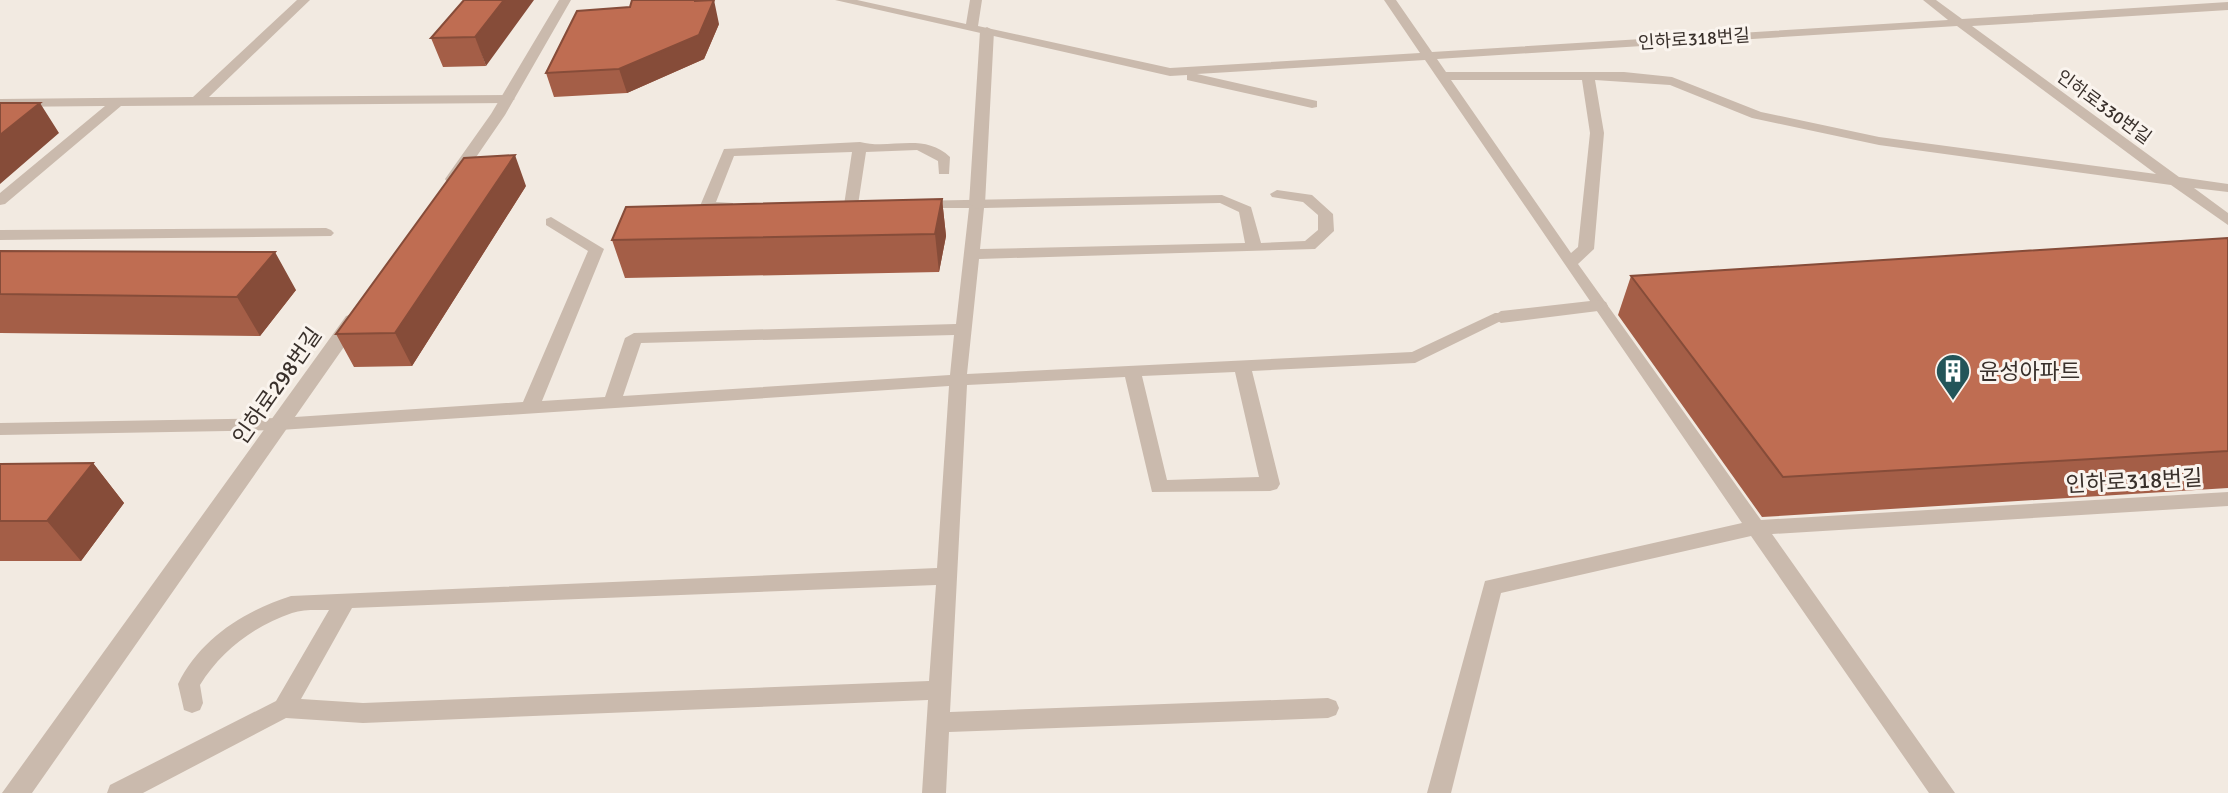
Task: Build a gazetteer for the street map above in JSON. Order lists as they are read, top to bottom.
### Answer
{
  "streets": {
    "street": ["인하로298번길"],
    "lane": ["인하로318번길", "인하로330번길"]
  },
  "crossings": [
    ["인하로318번길", "인하로330번길"]
  ],
  "places": {
    "building": ["윤성아파트"]
  }
}
